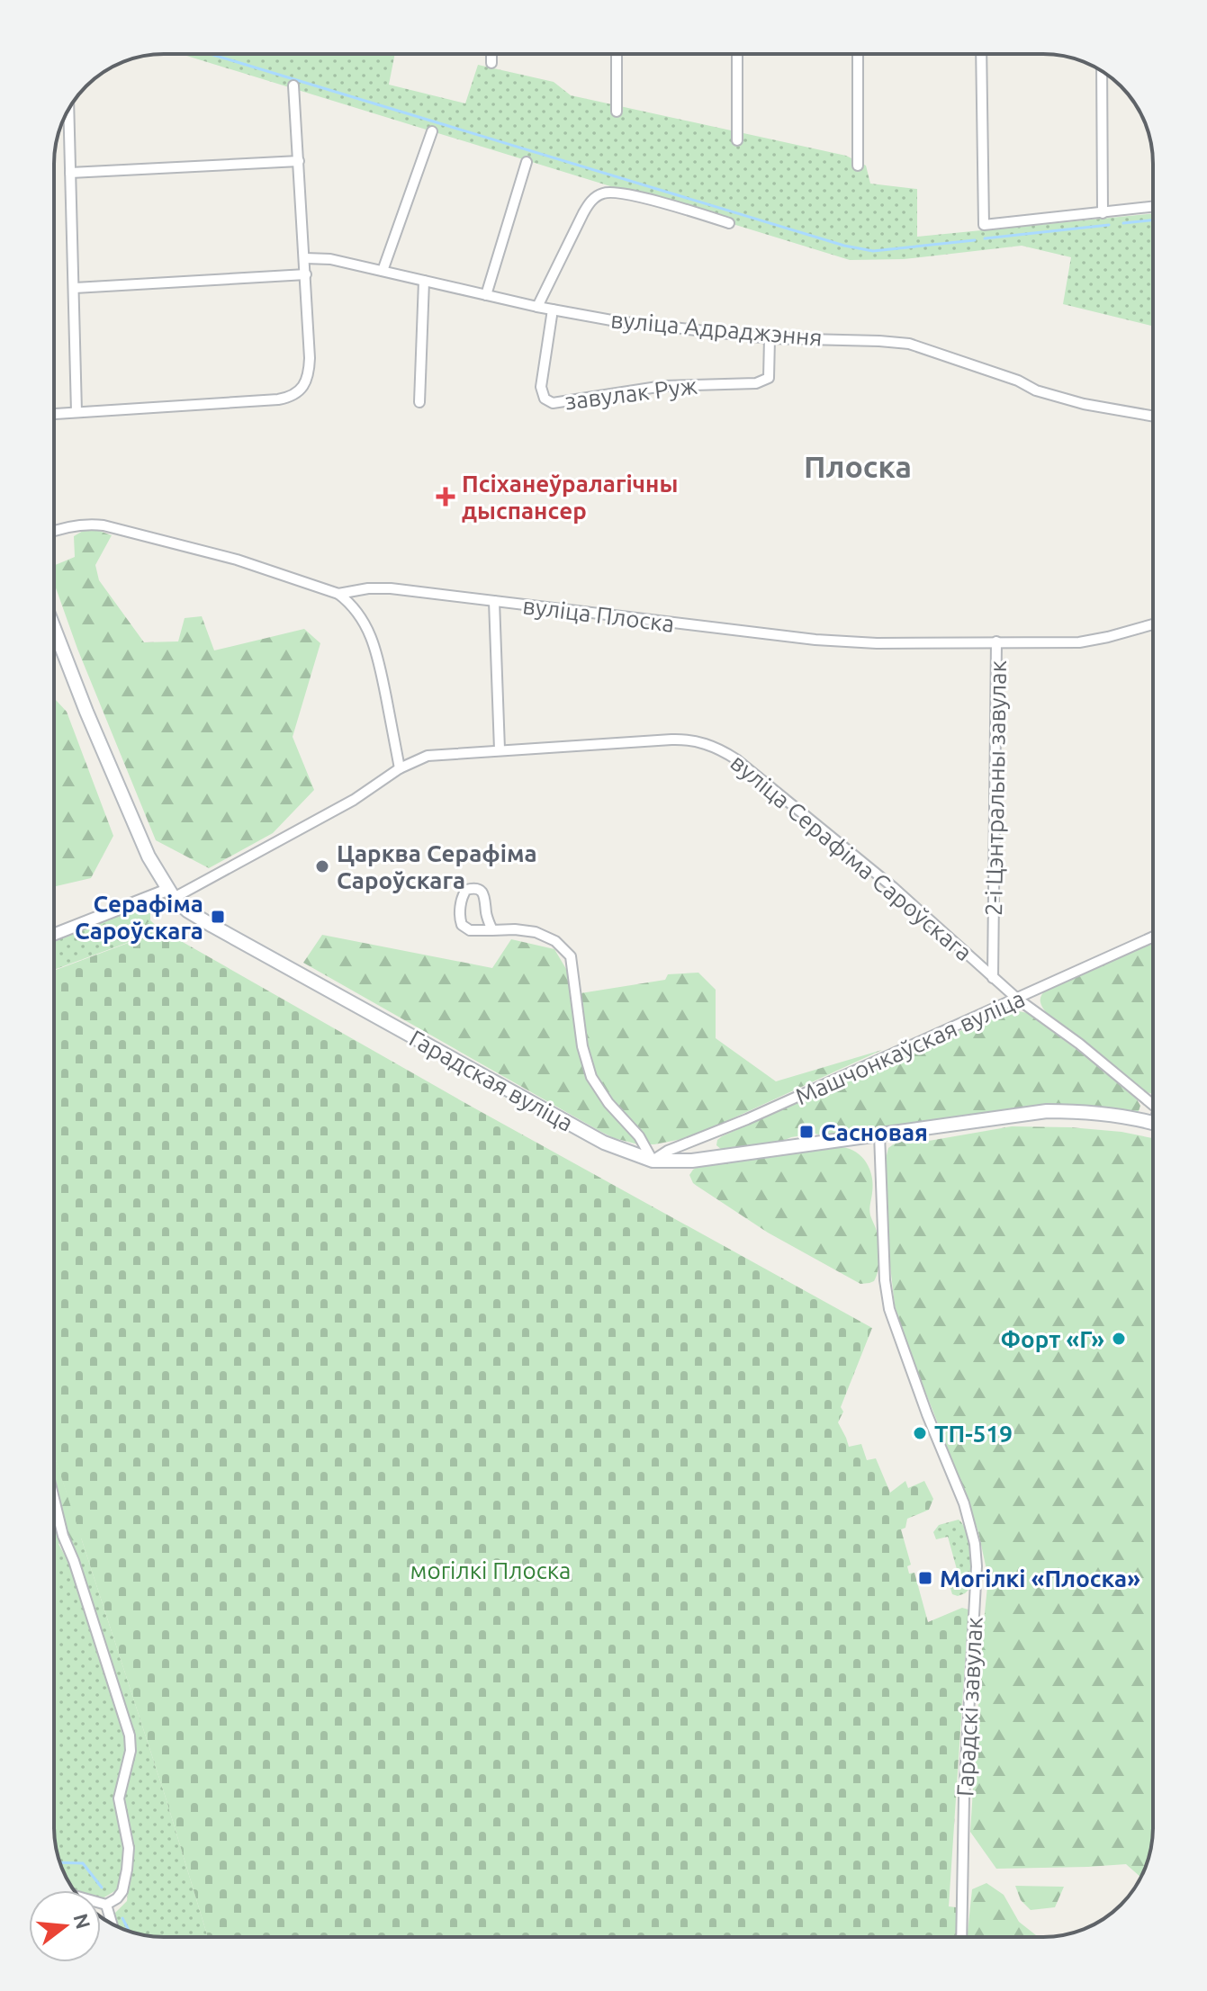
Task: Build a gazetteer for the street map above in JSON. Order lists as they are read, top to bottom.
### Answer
{
  "streets": {
    "main road": ["Гарадская вуліца"],
    "street": [
      "вуліца Адраджэння",
      "завулак Руж",
      "вуліца Плоска",
      "2-і Цэнтральны завулак",
      "вуліца Серафіма Сароўскага",
      "Машчонкаўская вуліца",
      "Гарадскі завулак"
    ]
  },
  "crossings": [
    ["вуліца Адраджэння", "завулак Руж"],
    ["вуліца Плоска", "2-і Цэнтральны завулак"],
    ["2-і Цэнтральны завулак", "вуліца Серафіма Сароўскага"],
    ["вуліца Серафіма Сароўскага", "Машчонкаўская вуліца"],
    ["вуліца Серафіма Сароўскага", "Гарадская вуліца"],
    ["Машчонкаўская вуліца", "Гарадская вуліца"],
    ["Гарадская вуліца", "Гарадскі завулак"]
  ],
  "districts": ["Плоска"],
  "parks": ["могілкі Плоска"],
  "places": {
    "health": ["Псіханеўралагічны дыспансер"],
    "other": ["Царква Серафіма Сароўскага", "Форт «Г»", "ТП-519"],
    "transit": ["Серафіма Сароўскага", "Сасновая", "Могілкі «Плоска»"]
  },
  "north": "right"
}
